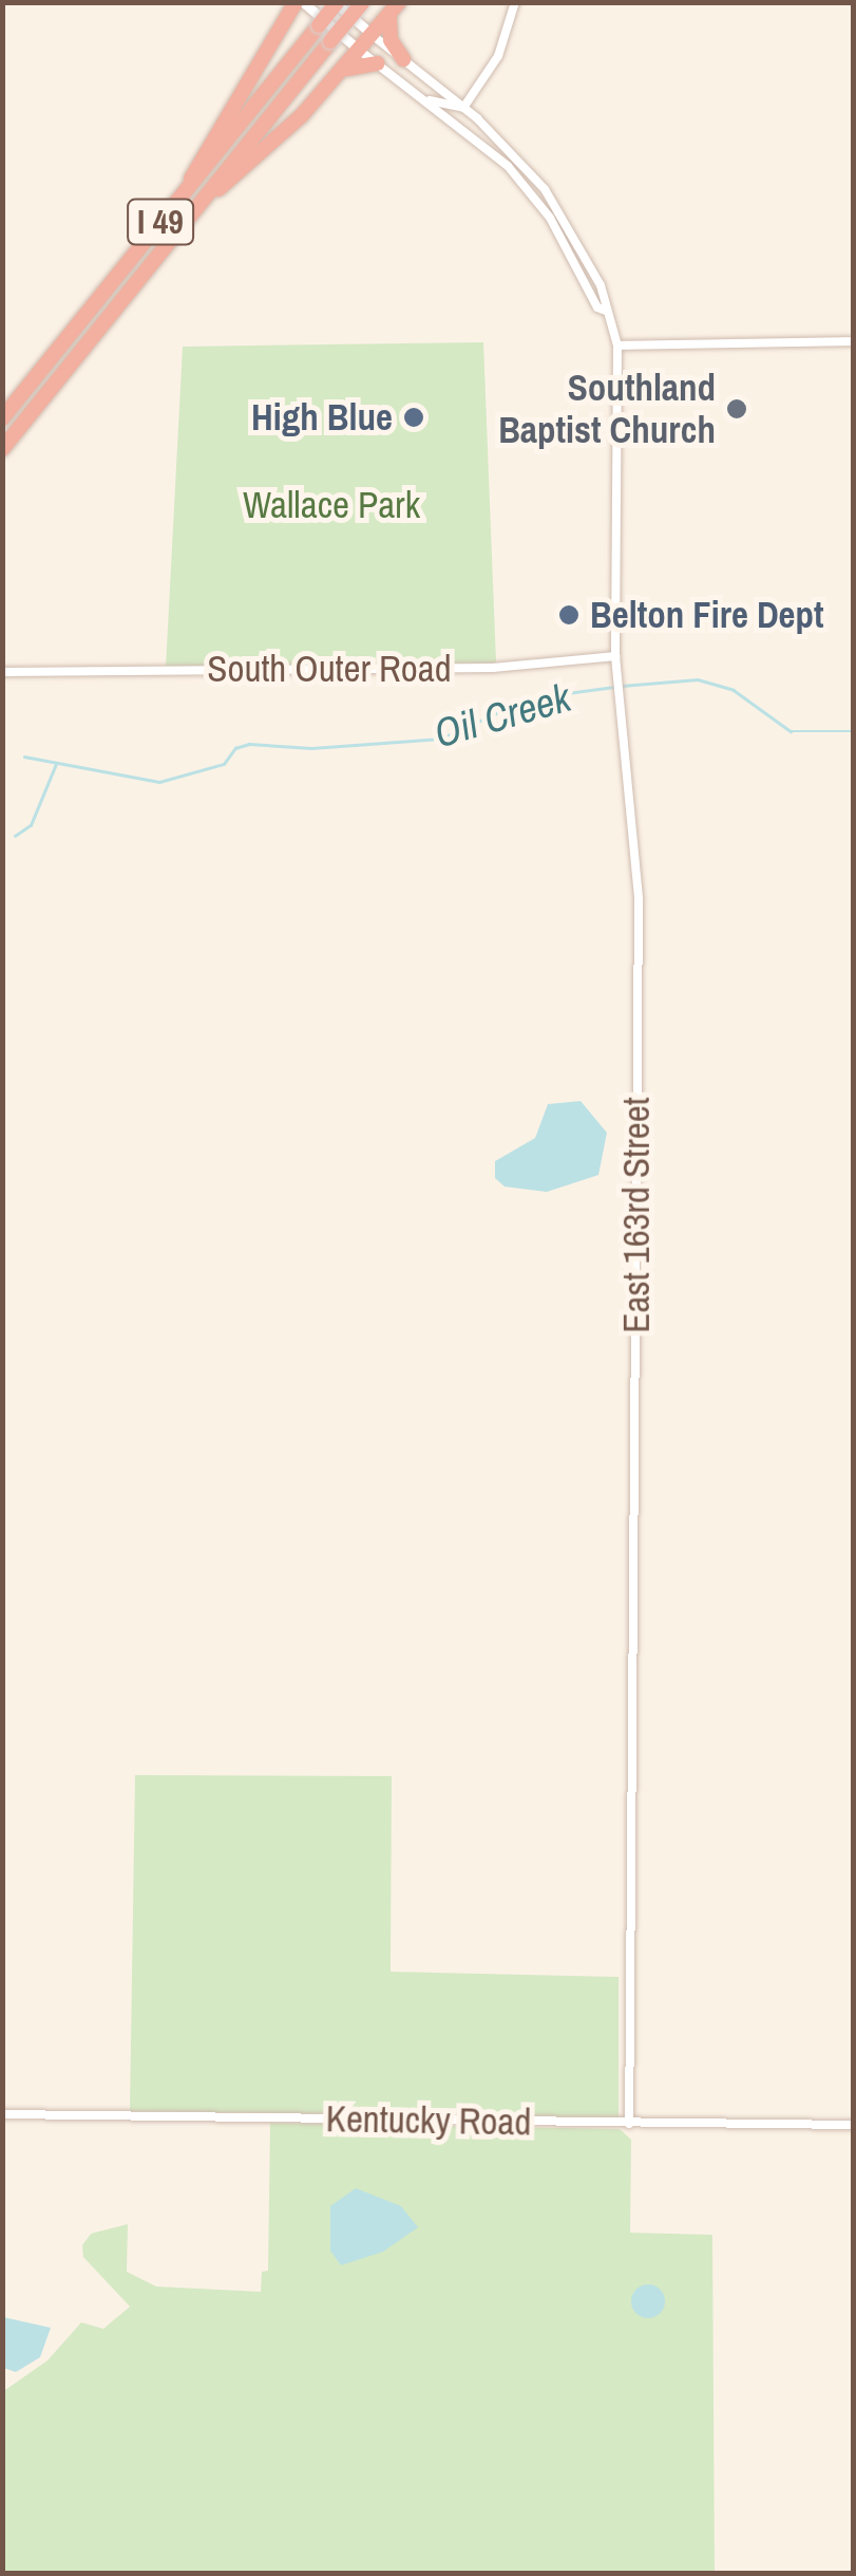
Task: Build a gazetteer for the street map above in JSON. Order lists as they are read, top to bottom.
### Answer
{
  "streets": {
    "highway": ["I 49"],
    "main road": ["East 163rd Street"],
    "street": ["South Outer Road", "Kentucky Road"]
  },
  "crossings": [
    ["I 49", "East 163rd Street"],
    ["South Outer Road", "East 163rd Street"],
    ["East 163rd Street", "Kentucky Road"]
  ],
  "water": ["Oil Creek"],
  "parks": ["Wallace Park"],
  "places": ["Southland Baptist Church", "High Blue", "Belton Fire Dept"]
}
